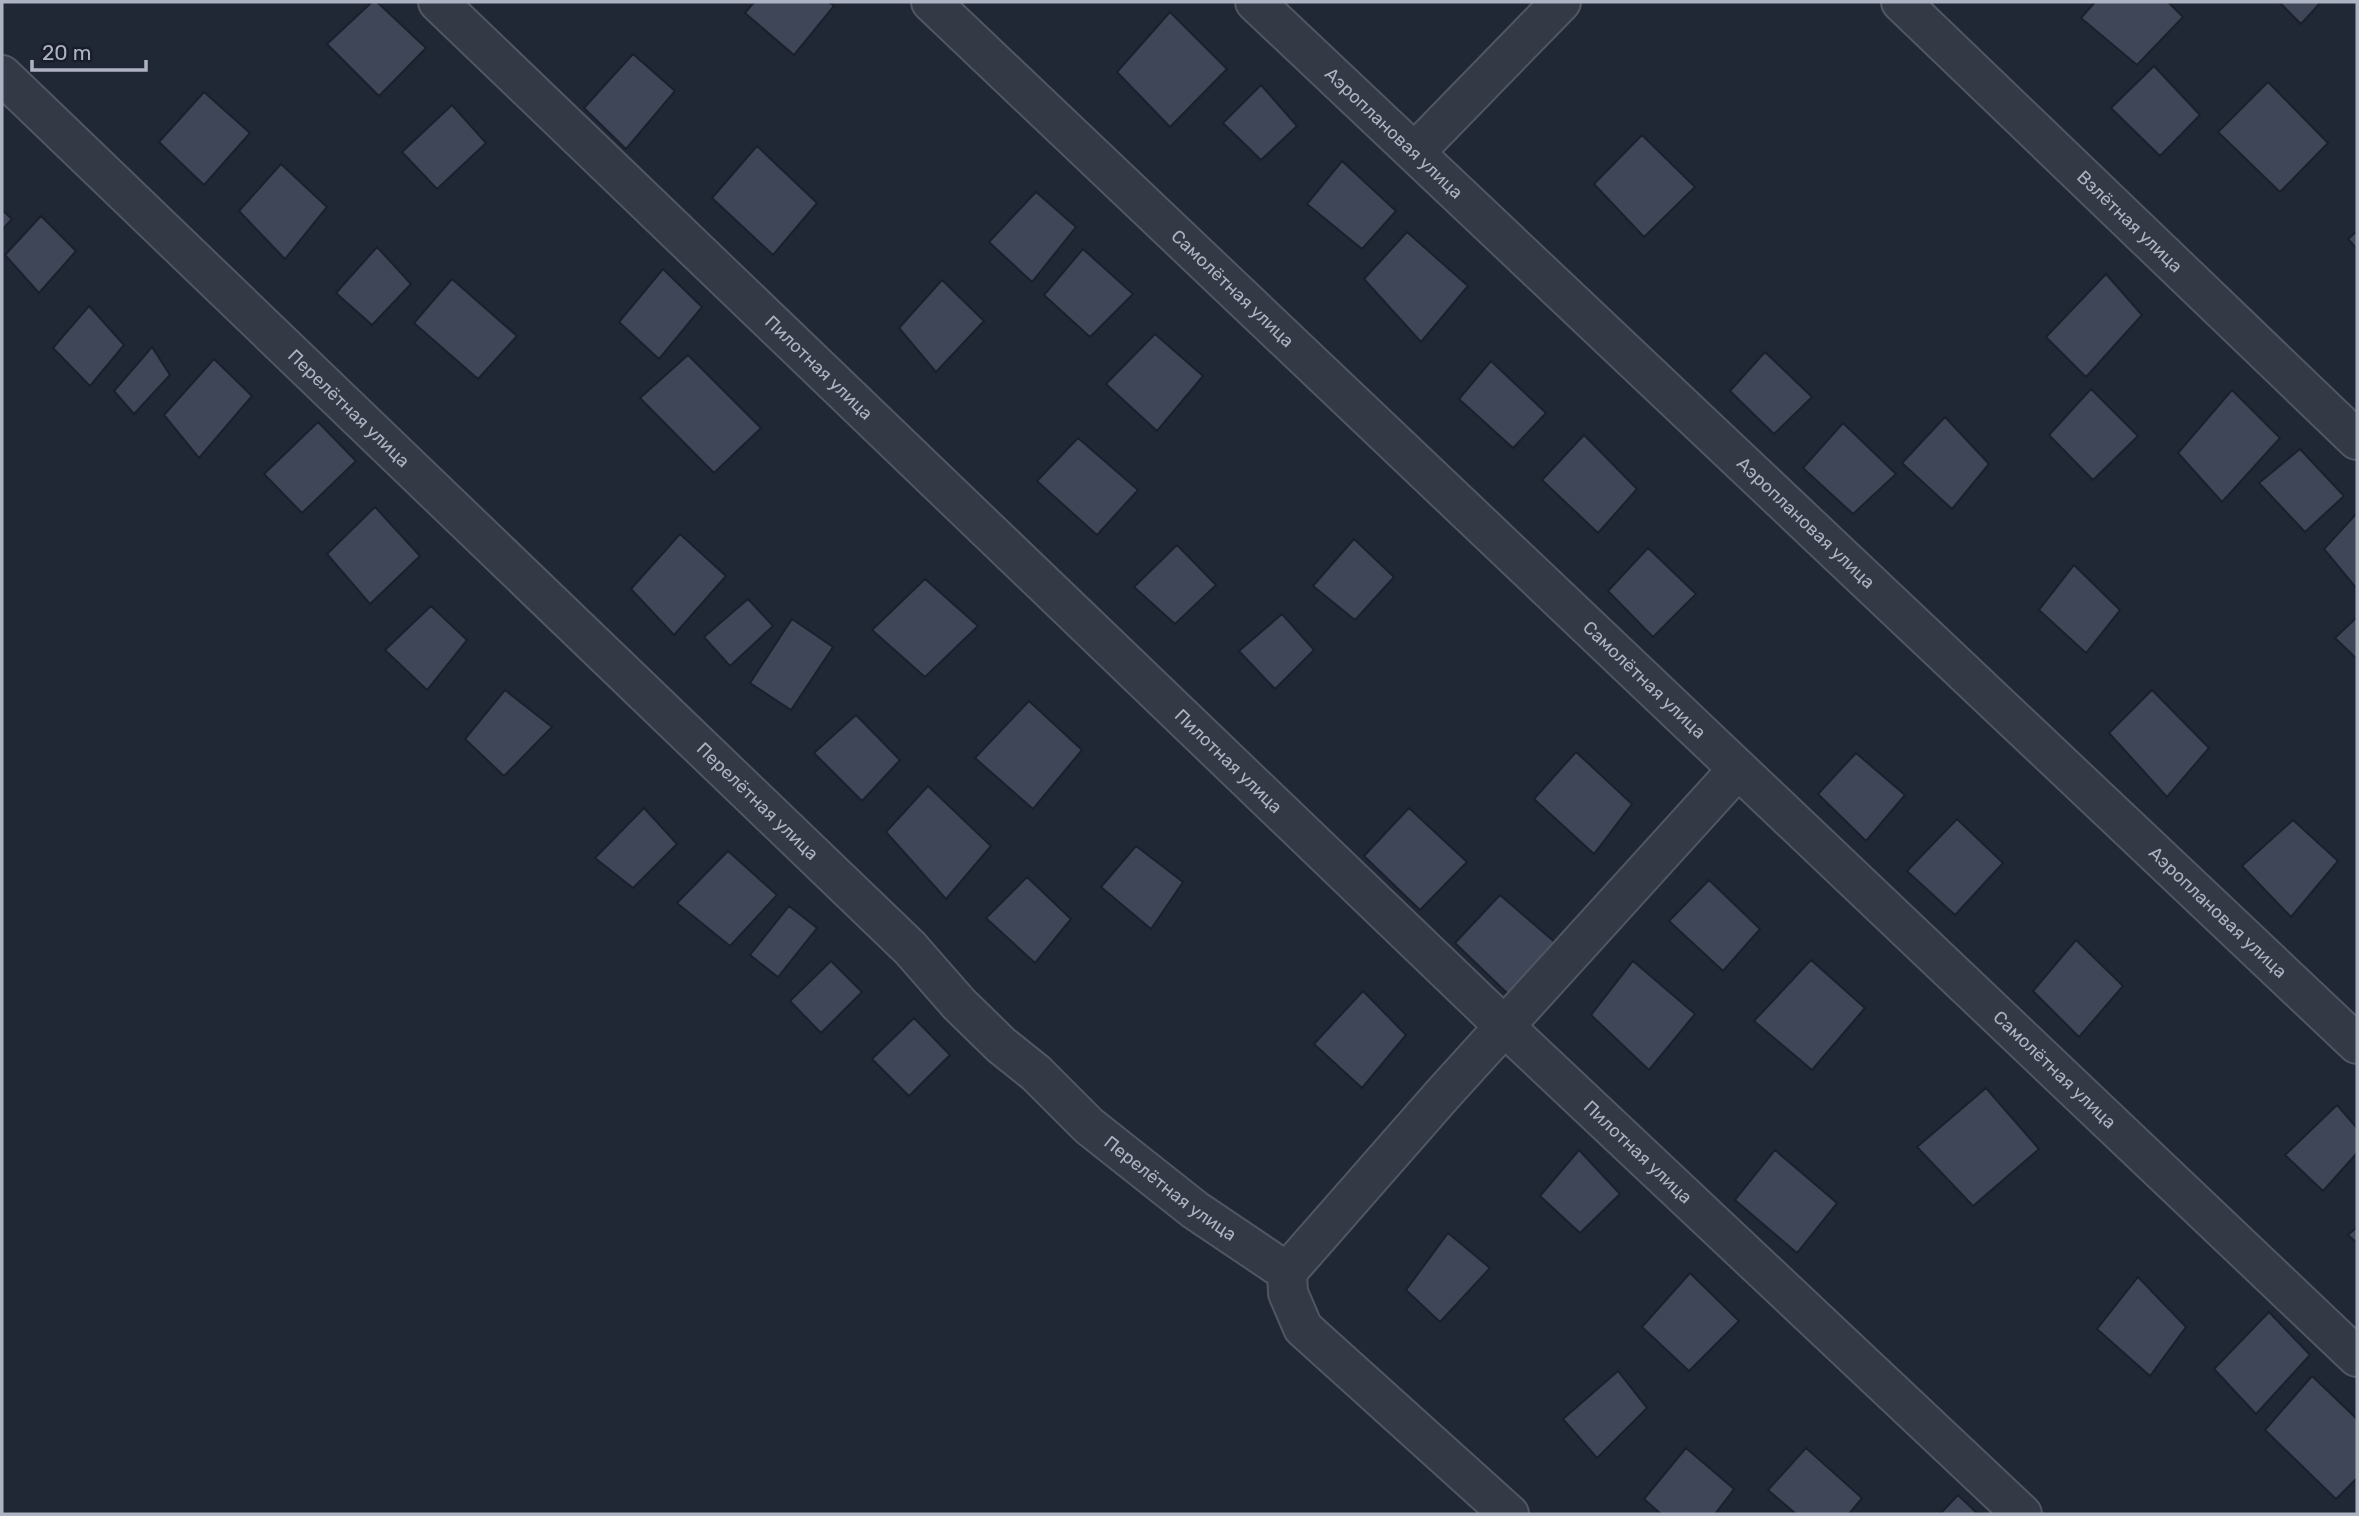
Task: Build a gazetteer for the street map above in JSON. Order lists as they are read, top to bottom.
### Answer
{
  "streets": {
    "street": [
      "Аэроплановая улица",
      "Взлётная улица",
      "Самолётная улица",
      "Пилотная улица",
      "Перелётная улица"
    ]
  },
  "scale_bar": "20 m"
}
